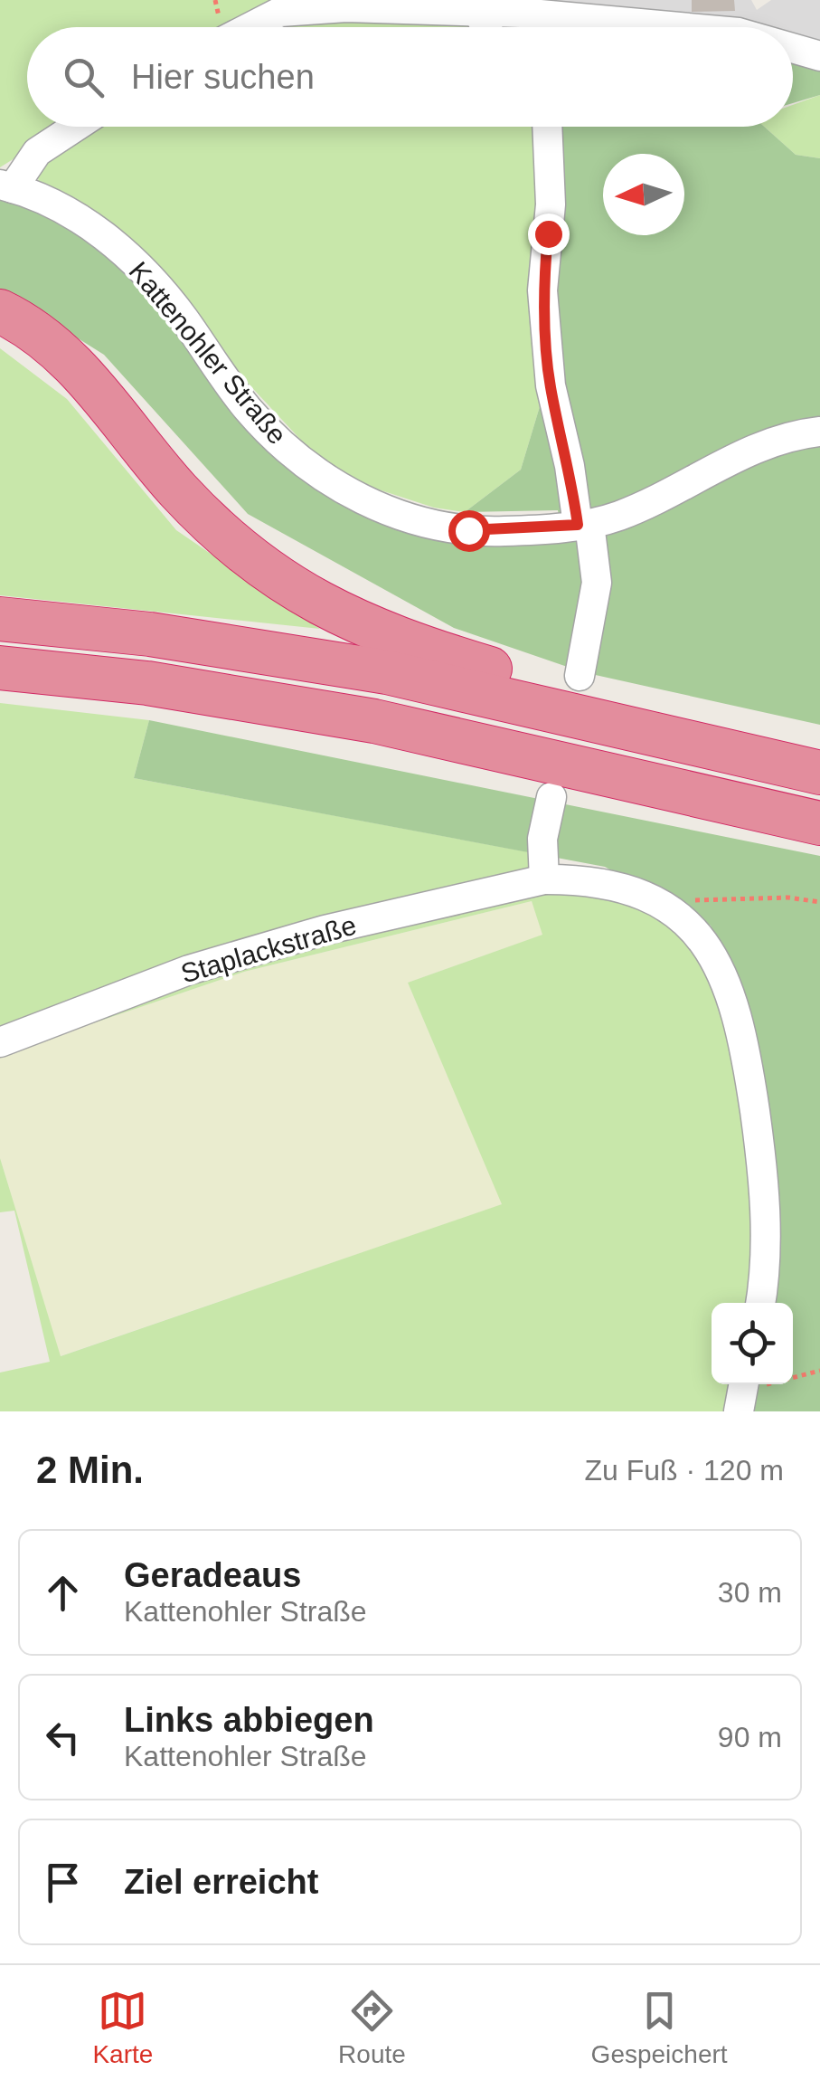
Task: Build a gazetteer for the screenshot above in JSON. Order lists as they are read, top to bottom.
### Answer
{
  "streets": {
    "street": ["Kattenohler Straße", "Staplackstraße"]
  },
  "north": "left",
  "page": {
    "search": "Hier suchen",
    "heading": ["2 Min.", "Zu Fuß · 120 m"],
    "list": [
      ["Geradeaus", "Kattenohler Straße", "30 m"],
      ["Links abbiegen", "Kattenohler Straße", "90 m"],
      "Ziel erreicht"
    ],
    "nav": ["Karte", "Route", "Gespeichert"]
  }
}
